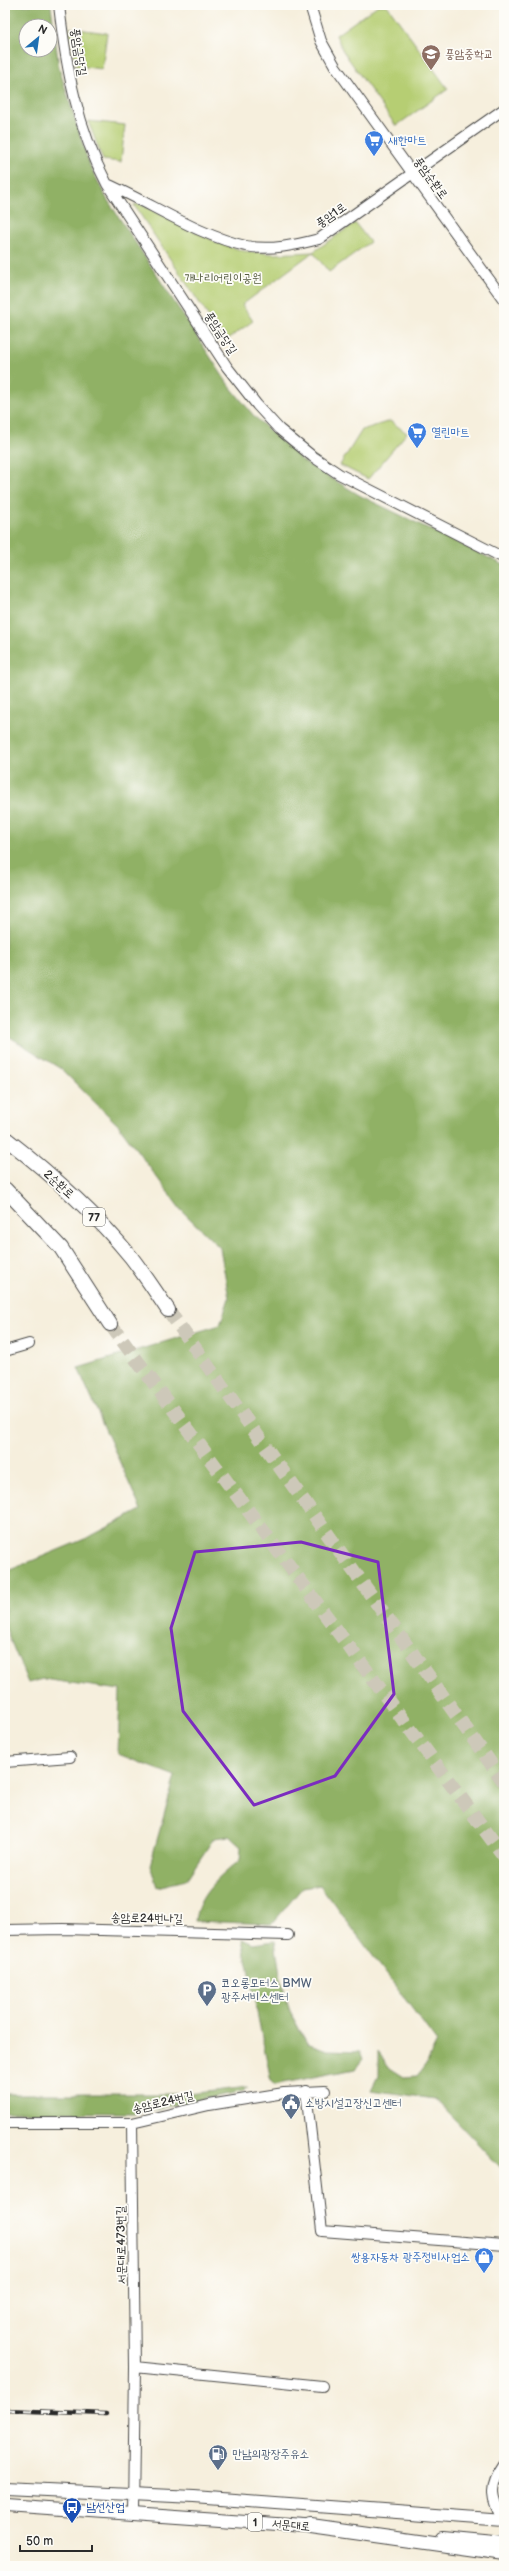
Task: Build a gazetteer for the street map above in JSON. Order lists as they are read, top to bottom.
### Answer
{
  "streets": {
    "highway": ["2순환로", "77"],
    "main road": ["1", "서문대로"],
    "street": [
      "풍암금당길",
      "풍암순환로",
      "풍암1로",
      "송암로24번나길",
      "송암로24번길",
      "서문대로473번길"
    ]
  },
  "crossings": [
    ["풍암금당길", "풍암1로"],
    ["풍암순환로", "풍암1로"],
    ["송암로24번길", "서문대로473번길"],
    ["서문대로473번길", "서문대로"]
  ],
  "parks": ["개나리어린이공원"],
  "places": {
    "school or university": ["풍암중학교"],
    "supermarket": ["새한마트", "열린마트"],
    "parking": ["코오롱모터스 BMW 광주서비스센터"],
    "public building": ["소방시설고장신고센터"],
    "shop": ["쌍용자동차 광주정비사업소"],
    "fuel station": ["만남의광장주유소"],
    "bus stop": ["남선산업"]
  },
  "scale_bar": "50 m",
  "north": "top right"
}
